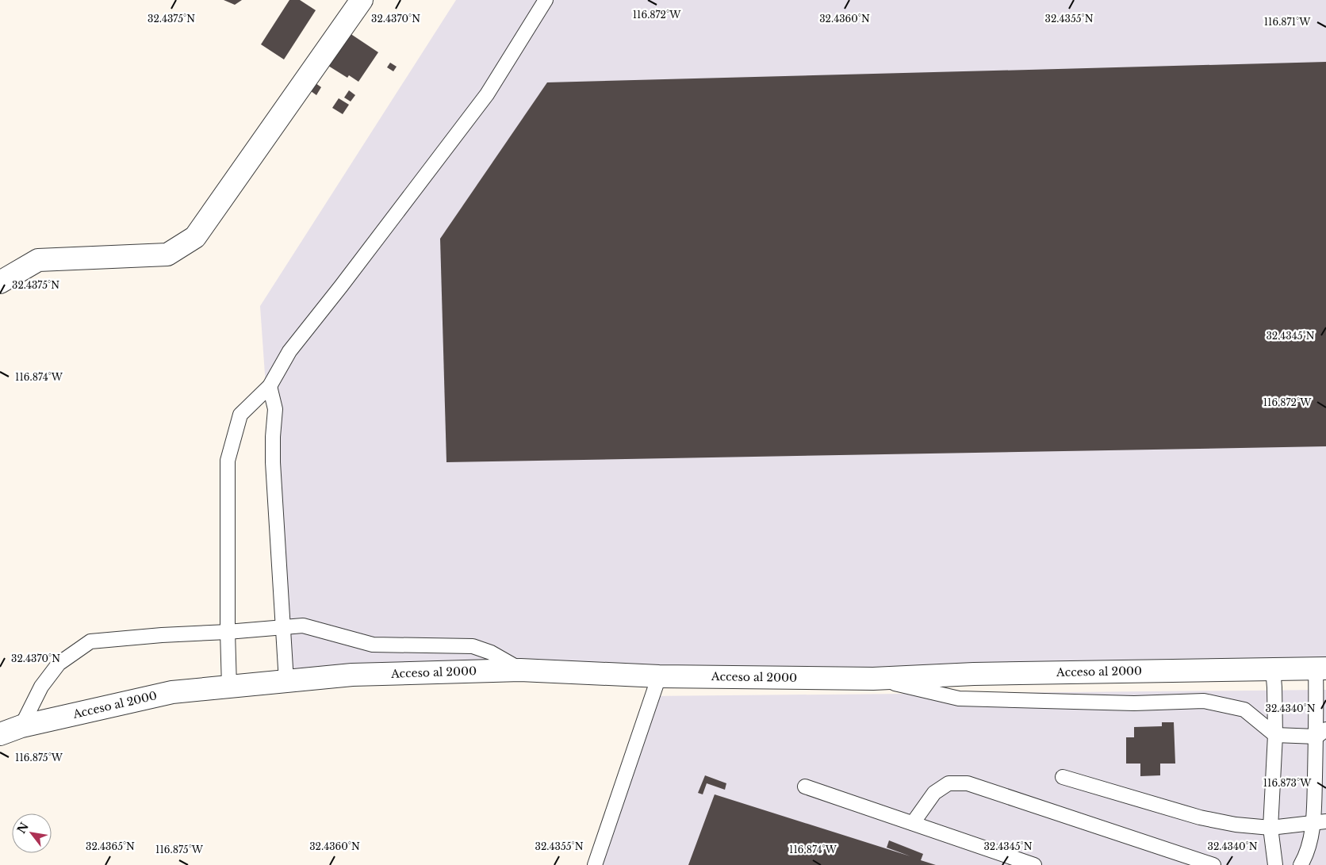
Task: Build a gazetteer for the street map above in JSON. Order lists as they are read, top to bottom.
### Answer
{
  "streets": {
    "street": ["Acceso al 2000"]
  },
  "north": "top left",
  "coordinates": [
    "116.872°W",
    "32.4375°N",
    "32.4370°N",
    "32.4360°N",
    "32.4355°N",
    "116.871°W",
    "32.4345°N",
    "116.874°W",
    "32.4340°N",
    "116.875°W",
    "116.873°W",
    "32.4365°N"
  ]
}
